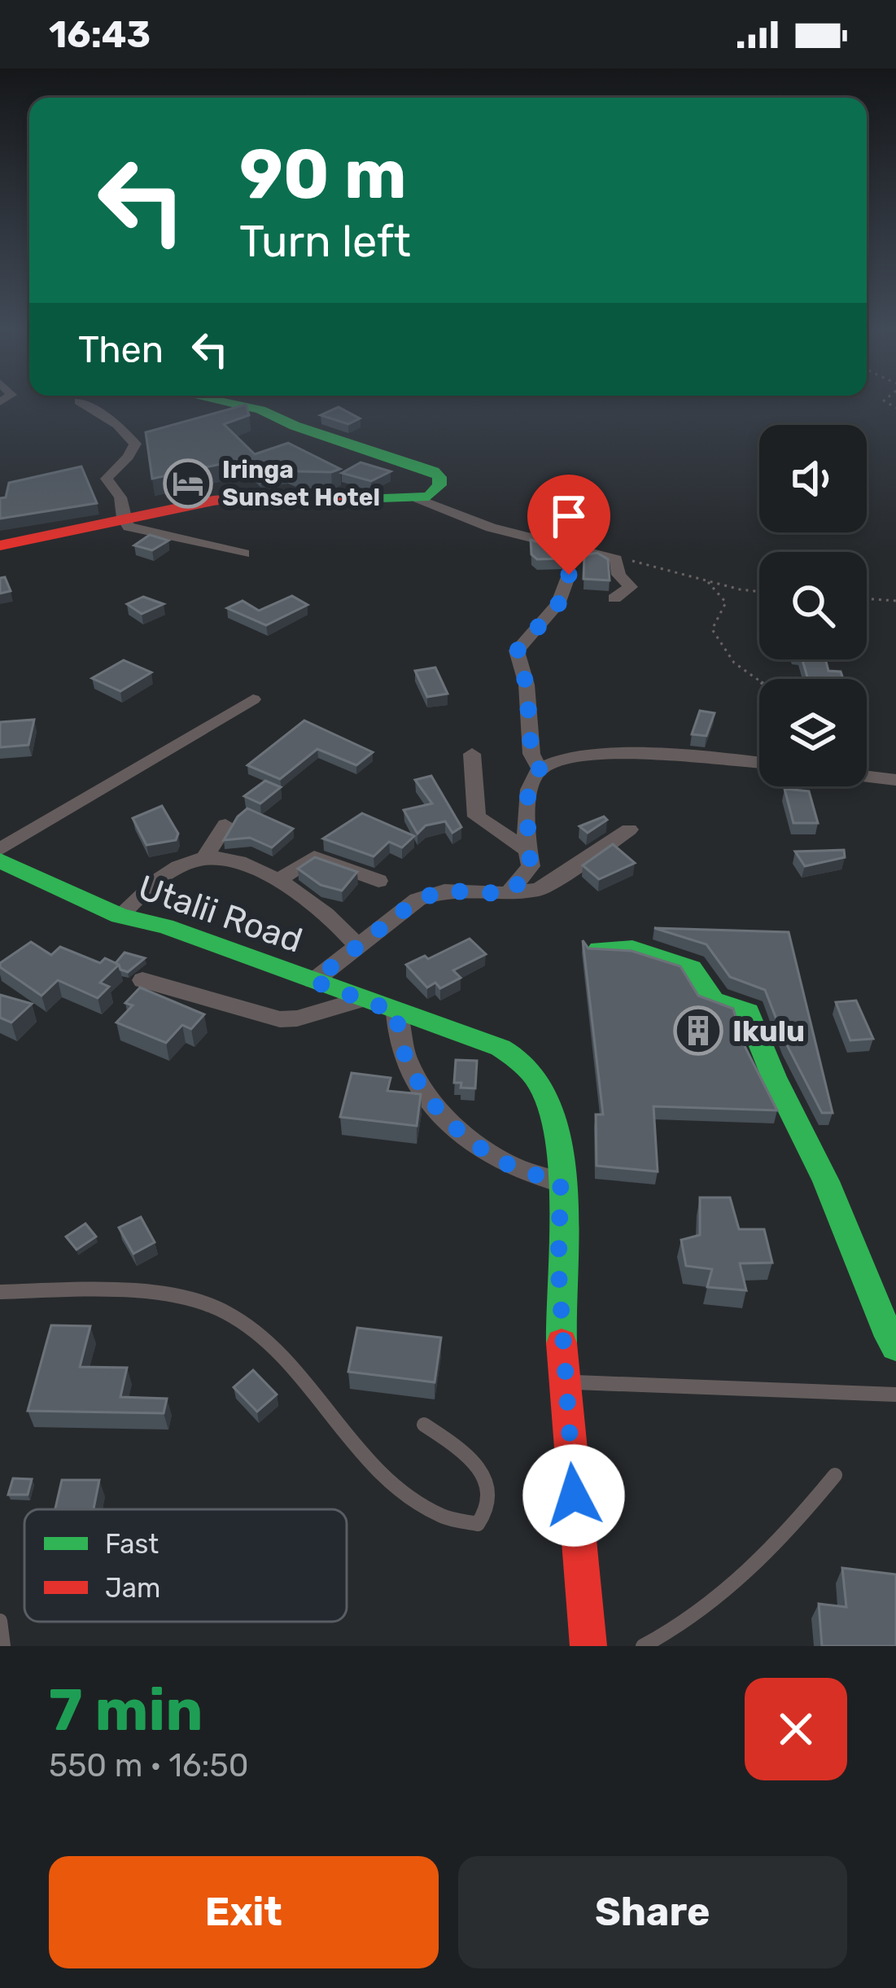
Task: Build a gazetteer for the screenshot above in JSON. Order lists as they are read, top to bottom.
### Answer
{
  "streets": {
    "street": ["Utalii Road"]
  },
  "places": {
    "hotel": ["Iringa Sunset Hotel"],
    "building": ["Ikulu"]
  },
  "legend": ["Fast", "Jam"],
  "page": {
    "status": "16:43",
    "turn": ["90 m", "Turn left"],
    "then": "Then",
    "heading": ["7 min", "550 m · 16:50"],
    "buttons": ["Exit", "Share"]
  }
}
